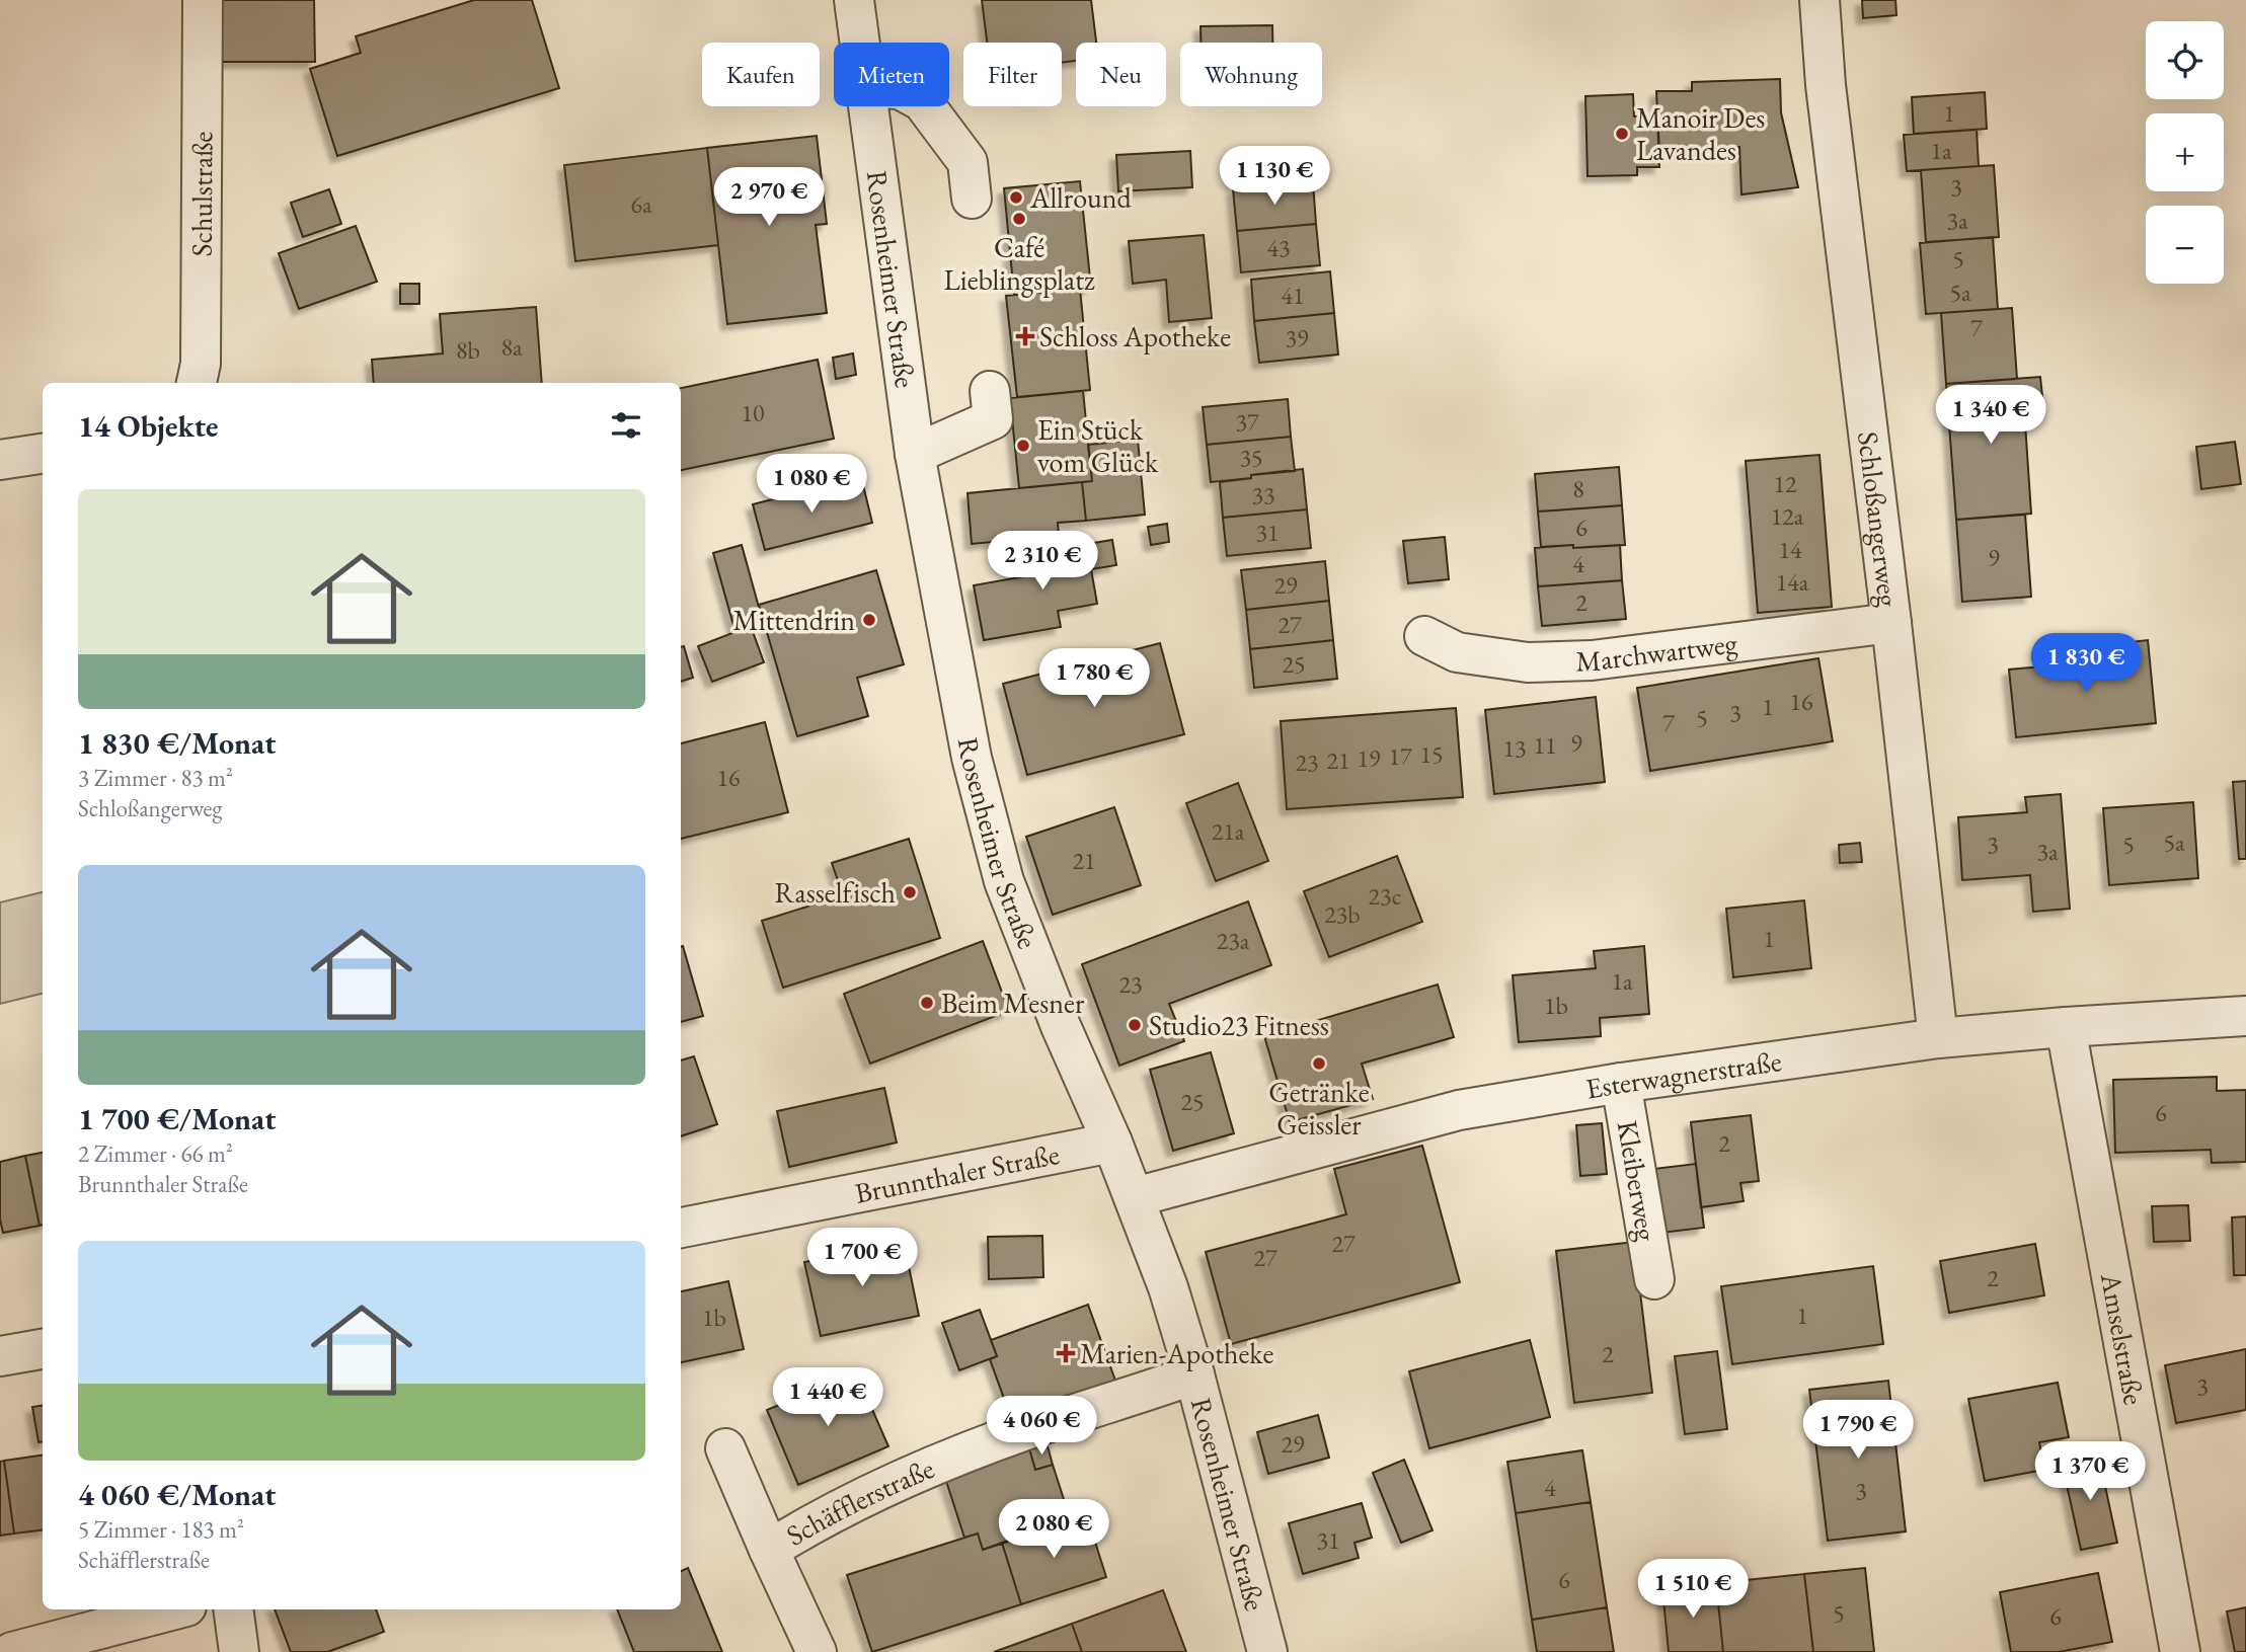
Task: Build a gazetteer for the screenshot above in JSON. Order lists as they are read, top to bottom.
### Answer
{
  "streets": {
    "street": [
      "Schulstraße",
      "Rosenheimer Straße",
      "Schloßangerweg",
      "Marchwartweg",
      "Esterwagnerstraße",
      "Brunnthaler Straße",
      "Kleiberweg",
      "Amselstraße",
      "Schäfflerstraße"
    ]
  },
  "crossings": [
    ["Rosenheimer Straße", "Esterwagnerstraße"],
    ["Rosenheimer Straße", "Brunnthaler Straße"],
    ["Rosenheimer Straße", "Schäfflerstraße"],
    ["Schloßangerweg", "Marchwartweg"],
    ["Schloßangerweg", "Esterwagnerstraße"],
    ["Esterwagnerstraße", "Kleiberweg"],
    ["Esterwagnerstraße", "Amselstraße"]
  ],
  "places": {
    "other": [
      "Manoir Des Lavandes",
      "Allround",
      "Café Lieblingsplatz",
      "Ein Stück vom Glück",
      "Mittendrin",
      "Rasselfisch",
      "Beim Mesner",
      "Studio23 Fitness",
      "Getränke Geissler"
    ],
    "health": ["Schloss Apotheke", "Marien-Apotheke"]
  },
  "house_numbers": [
    "1",
    "1a",
    "3",
    "6a",
    "3a",
    "43",
    "5",
    "5a",
    "41",
    "7",
    "39",
    "8a",
    "8b",
    "10",
    "37",
    "35",
    "12",
    "8",
    "33",
    "12a",
    "6",
    "31",
    "14",
    "9",
    "4",
    "14a",
    "29",
    "2",
    "27",
    "25",
    "16",
    "1",
    "3",
    "5",
    "7",
    "9",
    "11",
    "13",
    "15",
    "17",
    "19",
    "21",
    "23",
    "16",
    "21a",
    "5a",
    "3",
    "5",
    "3a",
    "21",
    "23c",
    "23b",
    "1",
    "23a",
    "1a",
    "23",
    "1b",
    "25",
    "6",
    "2",
    "27",
    "27",
    "2",
    "1",
    "1b",
    "2",
    "3",
    "29",
    "4",
    "3",
    "31",
    "6",
    "5",
    "6"
  ],
  "page": {
    "map_buttons": ["+", "−"],
    "chip": [
      "Kaufen",
      "Mieten",
      "Filter",
      "Neu",
      "Wohnung"
    ],
    "price": [
      "1 130 €",
      "2 970 €",
      "1 340 €",
      "1 080 €",
      "2 310 €",
      "1 830 €",
      "1 780 €",
      "1 700 €",
      "1 440 €",
      "4 060 €",
      "1 790 €",
      "1 370 €",
      "2 080 €",
      "1 510 €"
    ],
    "heading": "14 Objekte",
    "list": [
      {
        "name": "1 830 €/Monat",
        "note": "3 Zimmer · 83 m² · Schloßangerweg"
      },
      {
        "name": "1 700 €/Monat",
        "note": "2 Zimmer · 66 m² · Brunnthaler Straße"
      },
      {
        "name": "4 060 €/Monat",
        "note": "5 Zimmer · 183 m² · Schäfflerstraße"
      }
    ]
  }
}
